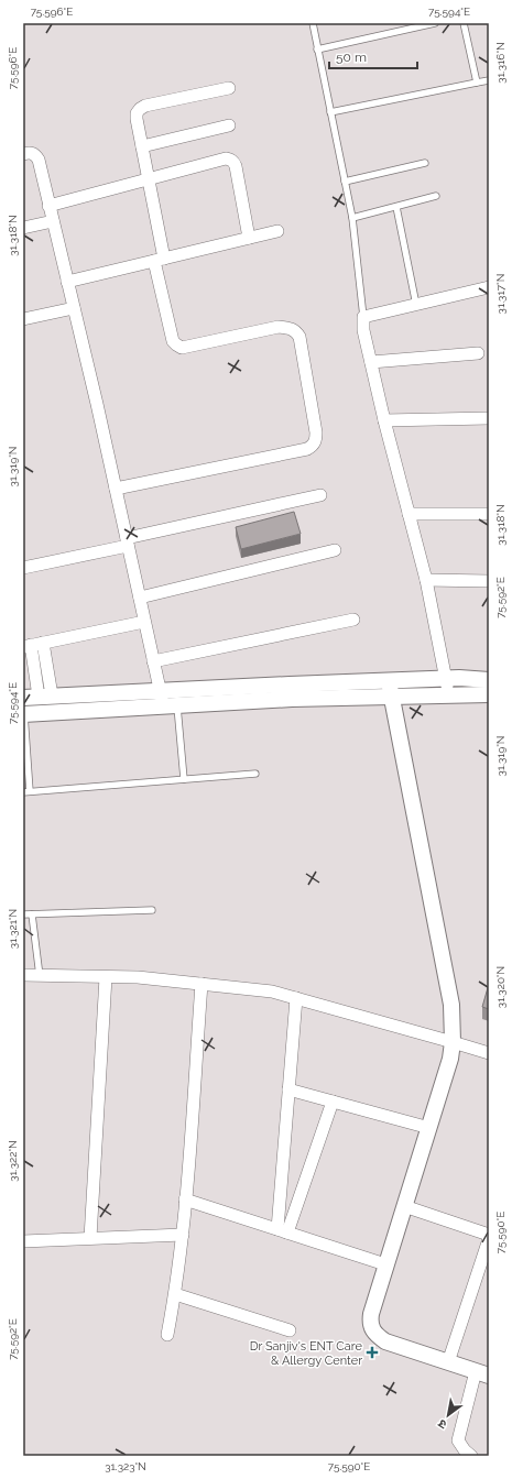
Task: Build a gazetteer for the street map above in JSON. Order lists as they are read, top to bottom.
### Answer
{
  "places": {
    "health": ["Dr Sanjiv's ENT Care & Allergy Center"]
  },
  "scale_bar": "50 m",
  "north": "bottom left",
  "coordinates": [
    "75.596°E",
    "75.594°E",
    "31.316°N",
    "31.318°N",
    "31.317°N",
    "31.319°N",
    "75.592°E",
    "31.321°N",
    "31.320°N",
    "31.322°N",
    "75.590°E",
    "31.323°N"
  ]
}
